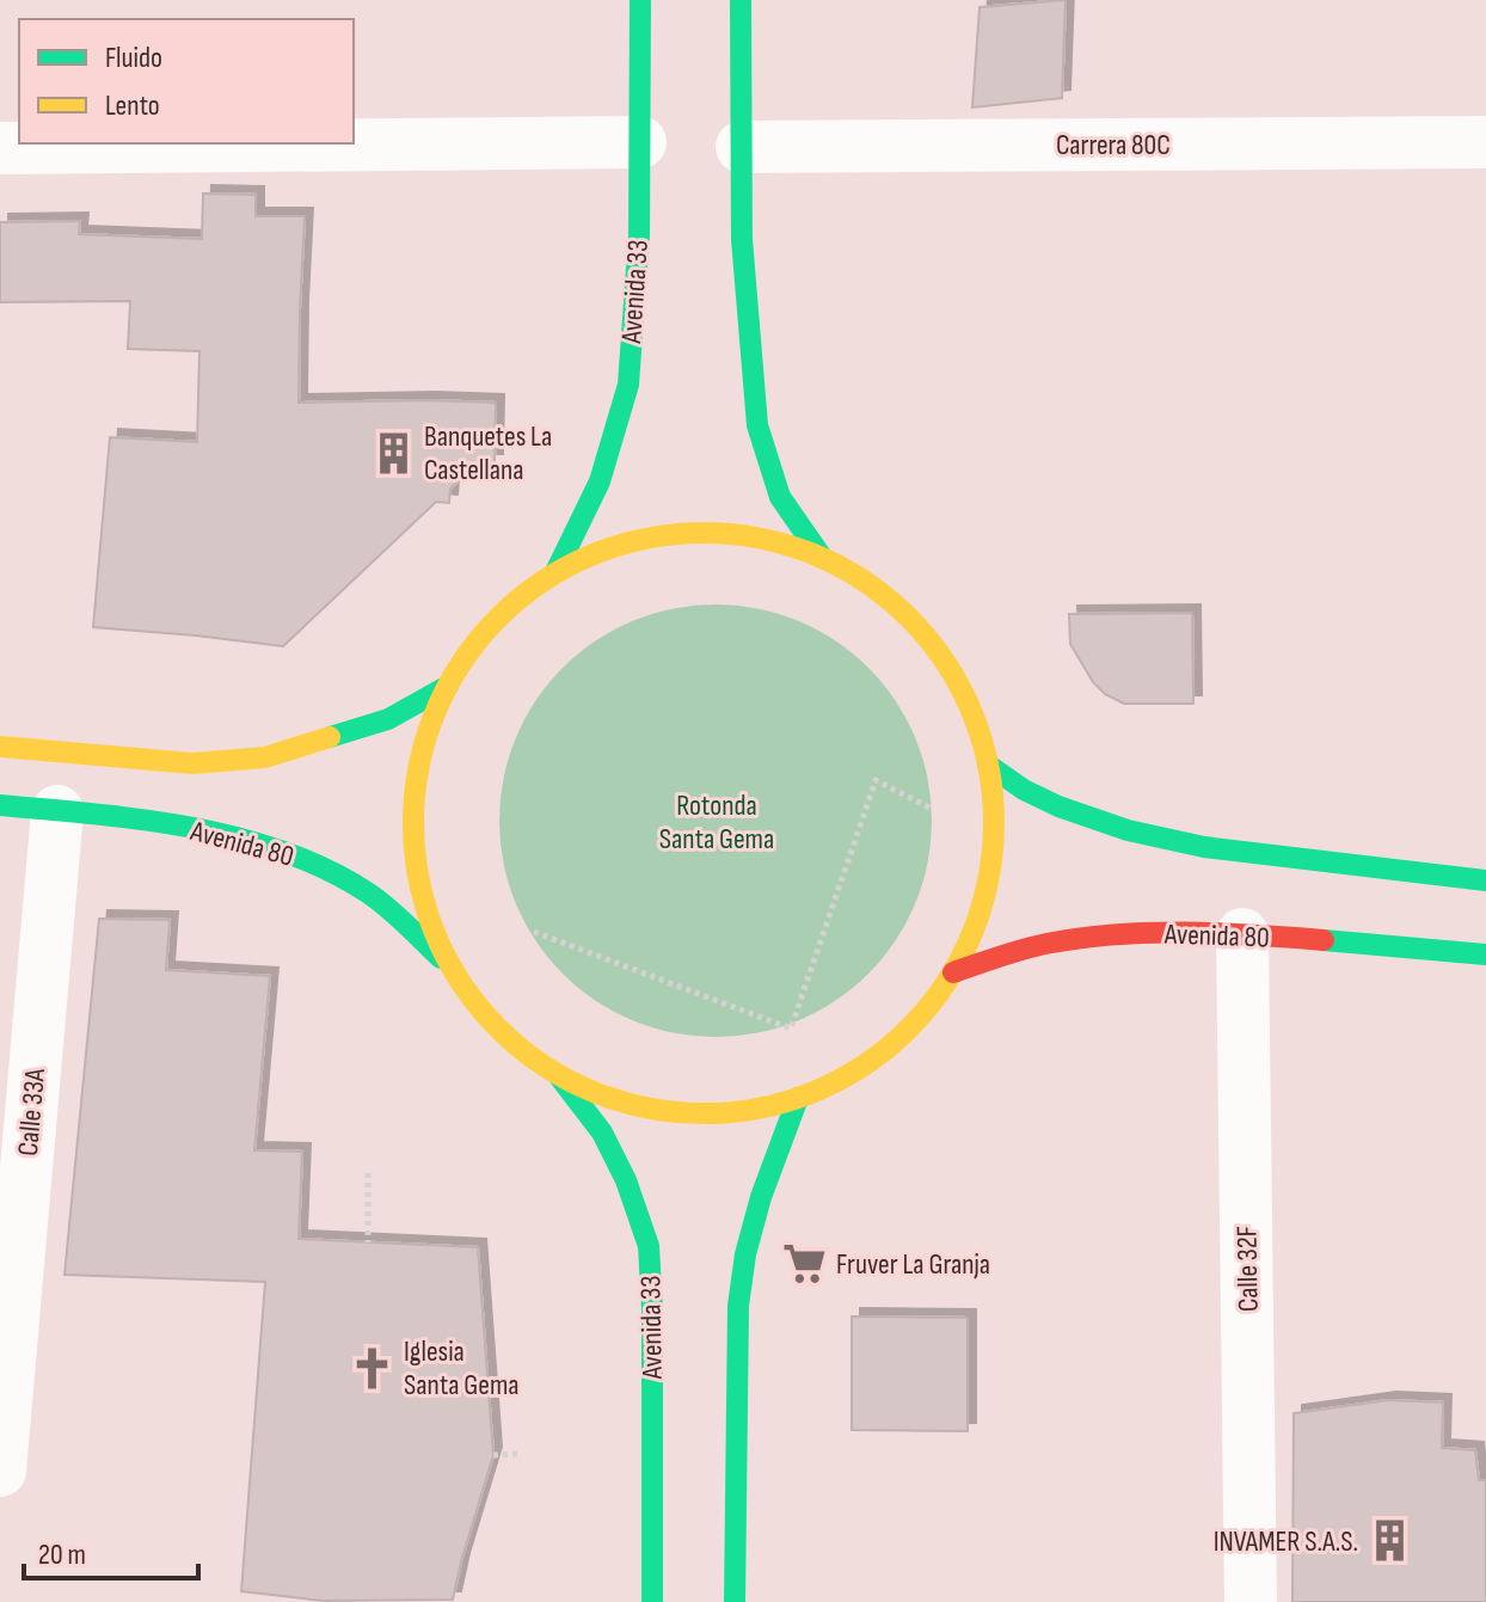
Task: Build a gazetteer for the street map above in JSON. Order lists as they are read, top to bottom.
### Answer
{
  "streets": {
    "main road": ["Avenida 33", "Avenida 80"],
    "street": ["Carrera 80C", "Calle 33A", "Calle 32F"]
  },
  "crossings": [
    ["Avenida 80", "Calle 33A"],
    ["Avenida 80", "Calle 32F"]
  ],
  "parks": ["Rotonda Santa Gema"],
  "places": {
    "building": ["Banquetes La Castellana", "INVAMER S.A.S."],
    "supermarket": ["Fruver La Granja"],
    "church": ["Iglesia Santa Gema"]
  },
  "legend": ["Fluido", "Lento"],
  "scale_bar": "20 m"
}
